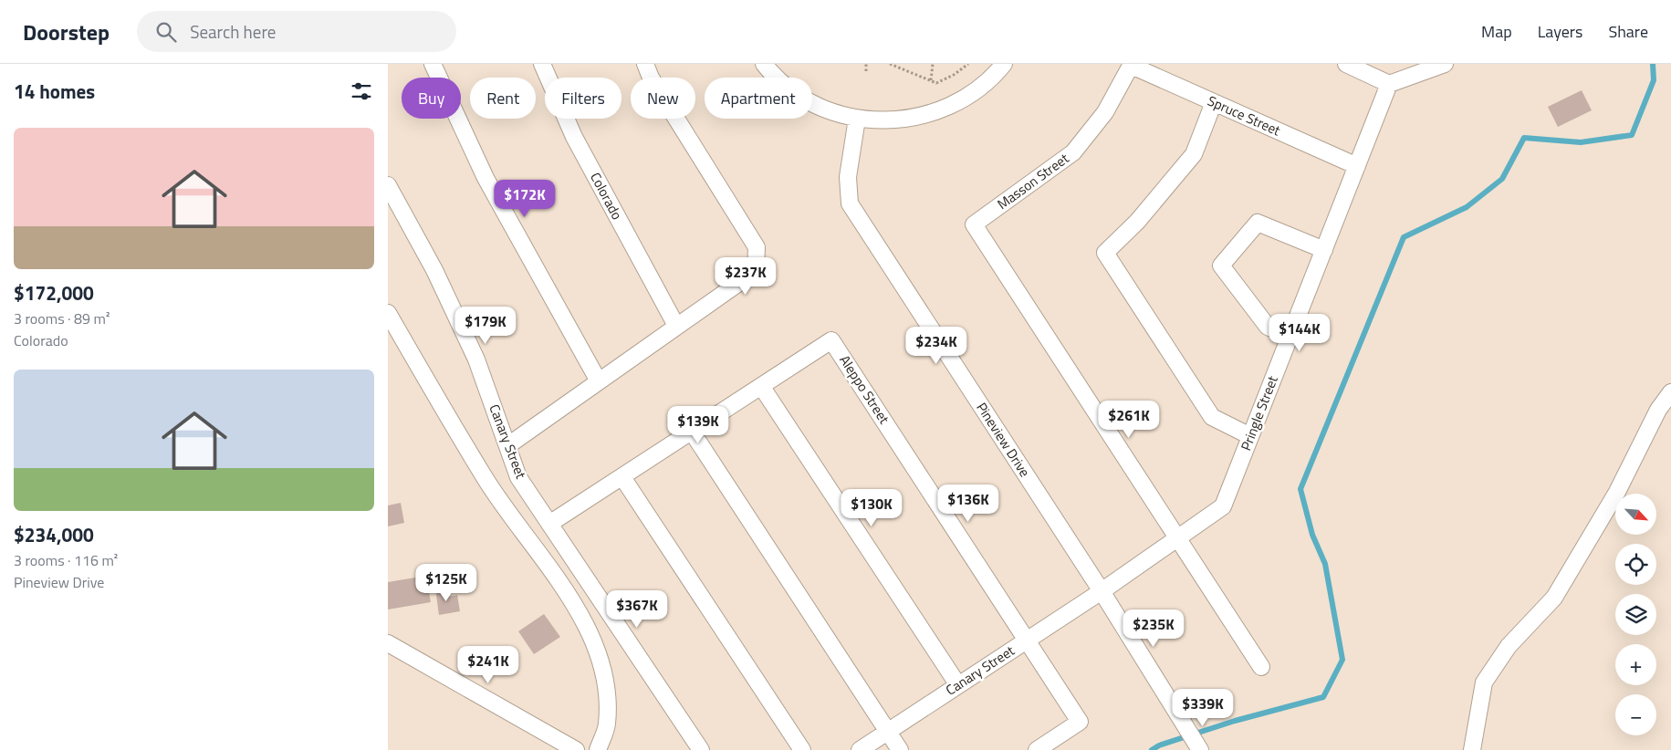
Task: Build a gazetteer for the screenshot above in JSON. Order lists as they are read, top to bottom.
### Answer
{
  "streets": {
    "street": [
      "Spruce Street",
      "Masson Street",
      "Colorado",
      "Aleppo Street",
      "Pringle Street",
      "Pineview Drive",
      "Canary Street"
    ]
  },
  "crossings": [
    ["Spruce Street", "Masson Street"],
    ["Spruce Street", "Pringle Street"],
    ["Masson Street", "Pringle Street"],
    ["Aleppo Street", "Canary Street"],
    ["Pringle Street", "Pineview Drive"],
    ["Pringle Street", "Canary Street"],
    ["Pineview Drive", "Canary Street"]
  ],
  "north": "bottom right",
  "page": {
    "header": "Doorstep",
    "search": "Search here",
    "nav": ["Map", "Layers", "Share"],
    "heading": "14 homes",
    "chip": [
      "Buy",
      "Rent",
      "Filters",
      "New",
      "Apartment"
    ],
    "list": [
      {
        "name": "$172,000",
        "note": "3 rooms · 89 m² · Colorado"
      },
      {
        "name": "$234,000",
        "note": "3 rooms · 116 m² · Pineview Drive"
      }
    ],
    "price": [
      "$172K",
      "$237K",
      "$179K",
      "$144K",
      "$234K",
      "$261K",
      "$139K",
      "$136K",
      "$130K",
      "$125K",
      "$367K",
      "$235K",
      "$241K",
      "$339K"
    ],
    "map_buttons": ["+", "−"]
  }
}
